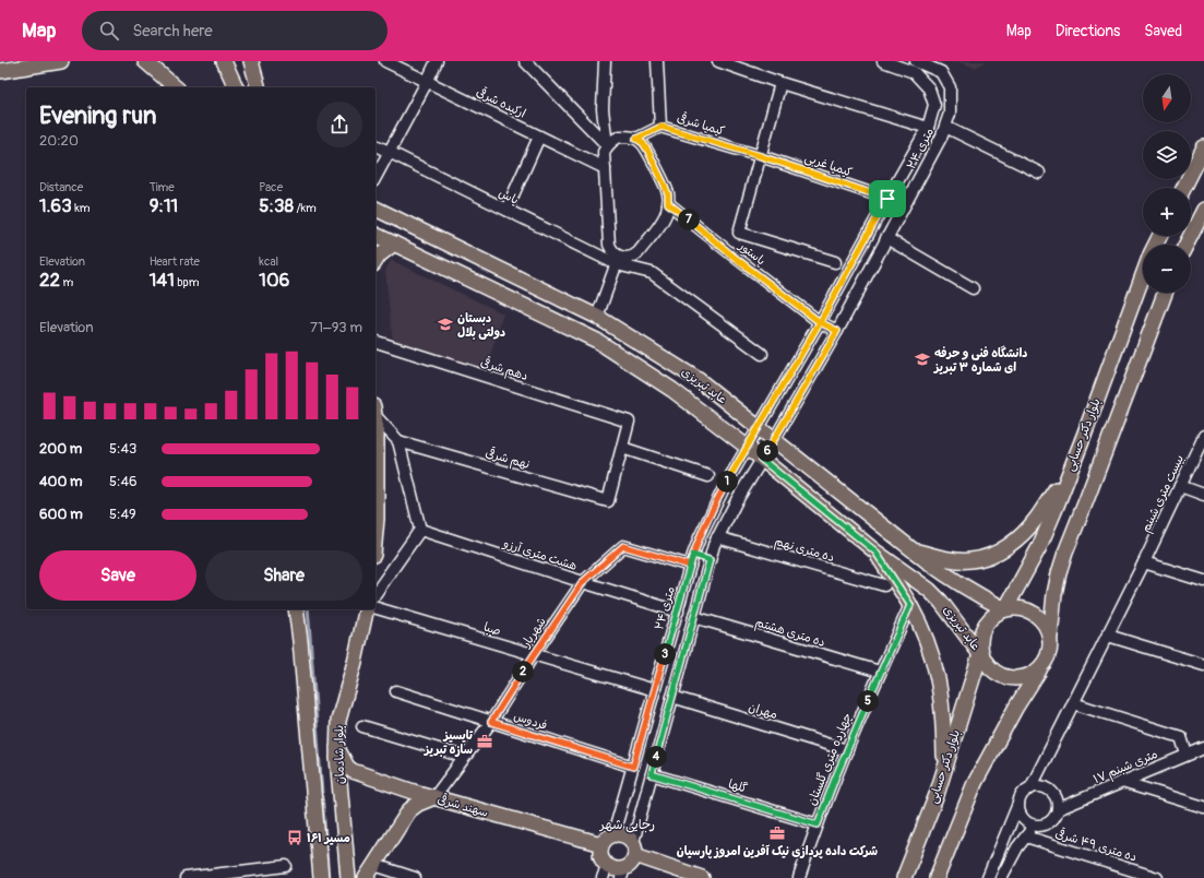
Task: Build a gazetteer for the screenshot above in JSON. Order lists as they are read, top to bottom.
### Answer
{
  "streets": {
    "main road": [
      "عابد تبریزی",
      "بلوار دکتر حسابی",
      "بلوار شادمان",
      "سهند شرقی"
    ],
    "street": [
      "ارکیده شرقی",
      "کیمیا شرقی",
      "۲۴ متری",
      "کیمیا غربی",
      "یاس",
      "پاستور",
      "دهم شرقی",
      "نهم شرقی",
      "بیست متری شبنم",
      "ده متری نهم",
      "هشت متری آرزو",
      "صبا",
      "شهریار",
      "ده متری هشتم",
      "مهران",
      "فردوس",
      "چهارده متری گلستان",
      "۱۷ متری شبنم",
      "گلها",
      "ده متری ۴۹ شرقی"
    ]
  },
  "crossings": [
    ["کیمیا شرقی", "کیمیا غربی"],
    ["۲۴ متری", "کیمیا غربی"],
    ["۲۴ متری", "پاستور"],
    ["۲۴ متری", "عابد تبریزی"],
    ["۲۴ متری", "هشت متری آرزو"],
    ["۲۴ متری", "صبا"],
    ["۲۴ متری", "شهریار"],
    ["۲۴ متری", "فردوس"],
    ["۲۴ متری", "سهند شرقی"],
    ["دهم شرقی", "نهم شرقی"],
    ["عابد تبریزی", "بلوار دکتر حسابی"],
    ["بیست متری شبنم", "۱۷ متری شبنم"],
    ["هشت متری آرزو", "شهریار"],
    ["صبا", "شهریار"],
    ["شهریار", "فردوس"],
    ["شهریار", "سهند شرقی"],
    ["ده متری هشتم", "چهارده متری گلستان"],
    ["مهران", "چهارده متری گلستان"],
    ["بلوار شادمان", "سهند شرقی"],
    ["چهارده متری گلستان", "گلها"]
  ],
  "districts": ["رجایی شهر"],
  "places": {
    "school or university": ["دبستان دولتی بلال", "دانشگاه فنی و حرفه ای شماره ۳ تبریز"],
    "office": ["تایسیز سازه تبریز", "شرکت داده پردازی نیک آفرین امروز پارسیان"],
    "bus stop": ["مسیر ۱۶۱"]
  },
  "north": "bottom",
  "page": {
    "header": "Map",
    "search": "Search here",
    "nav": ["Map", "Directions", "Saved"],
    "map_buttons": ["+", "−"],
    "heading": ["Evening run", "20:20"],
    "stats": [
      ["Distance", "1.63 km"],
      ["Time", "9:11"],
      ["Pace", "5:38 /km"],
      ["Elevation", "22 m"],
      ["Heart rate", "141 bpm"],
      ["kcal", "106"]
    ],
    "pins": [
      "7",
      "6",
      "1",
      "3",
      "2",
      "5",
      "4"
    ],
    "chart": ["Elevation", "71–93 m"],
    "list": [
      {
        "name": "200 m",
        "note": "5:43"
      },
      {
        "name": "400 m",
        "note": "5:46"
      },
      {
        "name": "600 m",
        "note": "5:49"
      }
    ],
    "buttons": ["Save", "Share"]
  }
}
